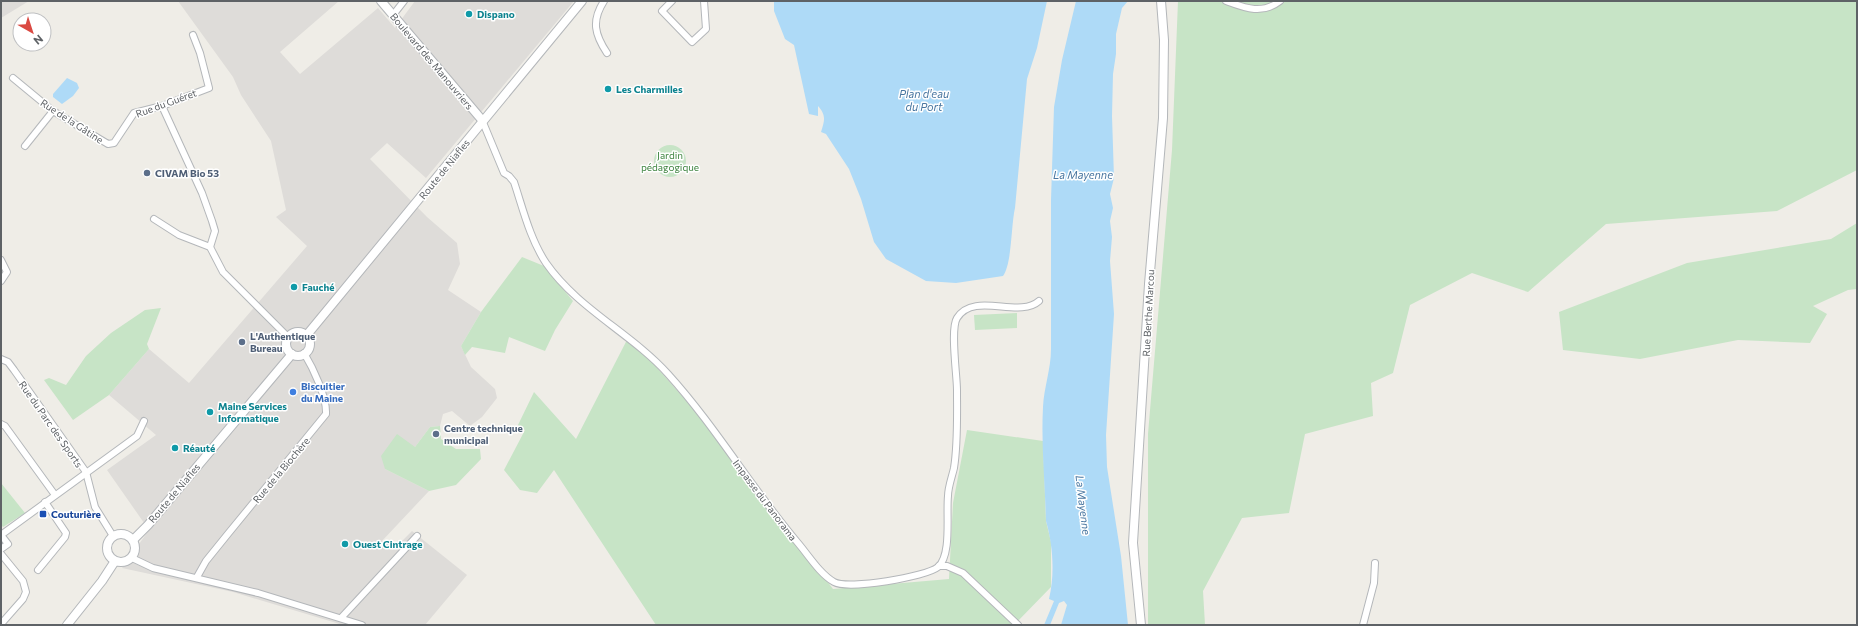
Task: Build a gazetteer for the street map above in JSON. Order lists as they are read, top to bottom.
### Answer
{
  "streets": {
    "street": [
      "Boulevard des Manouvriers",
      "Rue du Guéret",
      "Rue de la Gâtine",
      "Route de Niafles",
      "Rue Berthe Marcou",
      "Rue du Parc des Sports",
      "Rue de la Biochère",
      "Impasse du Panorama"
    ]
  },
  "crossings": [
    ["Boulevard des Manouvriers", "Route de Niafles"],
    ["Boulevard des Manouvriers", "Impasse du Panorama"],
    ["Rue du Guéret", "Rue de la Gâtine"],
    ["Route de Niafles", "Rue du Parc des Sports"],
    ["Route de Niafles", "Rue de la Biochère"],
    ["Route de Niafles", "Impasse du Panorama"]
  ],
  "water": ["Plan d'eau du Port", "La Mayenne"],
  "parks": ["Jardin pédagogique"],
  "places": {
    "other": [
      "Dispano",
      "Les Charmilles",
      "CIVAM Bio 53",
      "Fauché",
      "L'Authentique Bureau",
      "Biscuitier du Maine",
      "Maine Services Informatique",
      "Centre technique municipal",
      "Réauté",
      "Ouest Cintrage"
    ],
    "transit": ["Couturière"]
  },
  "north": "bottom right"
}
